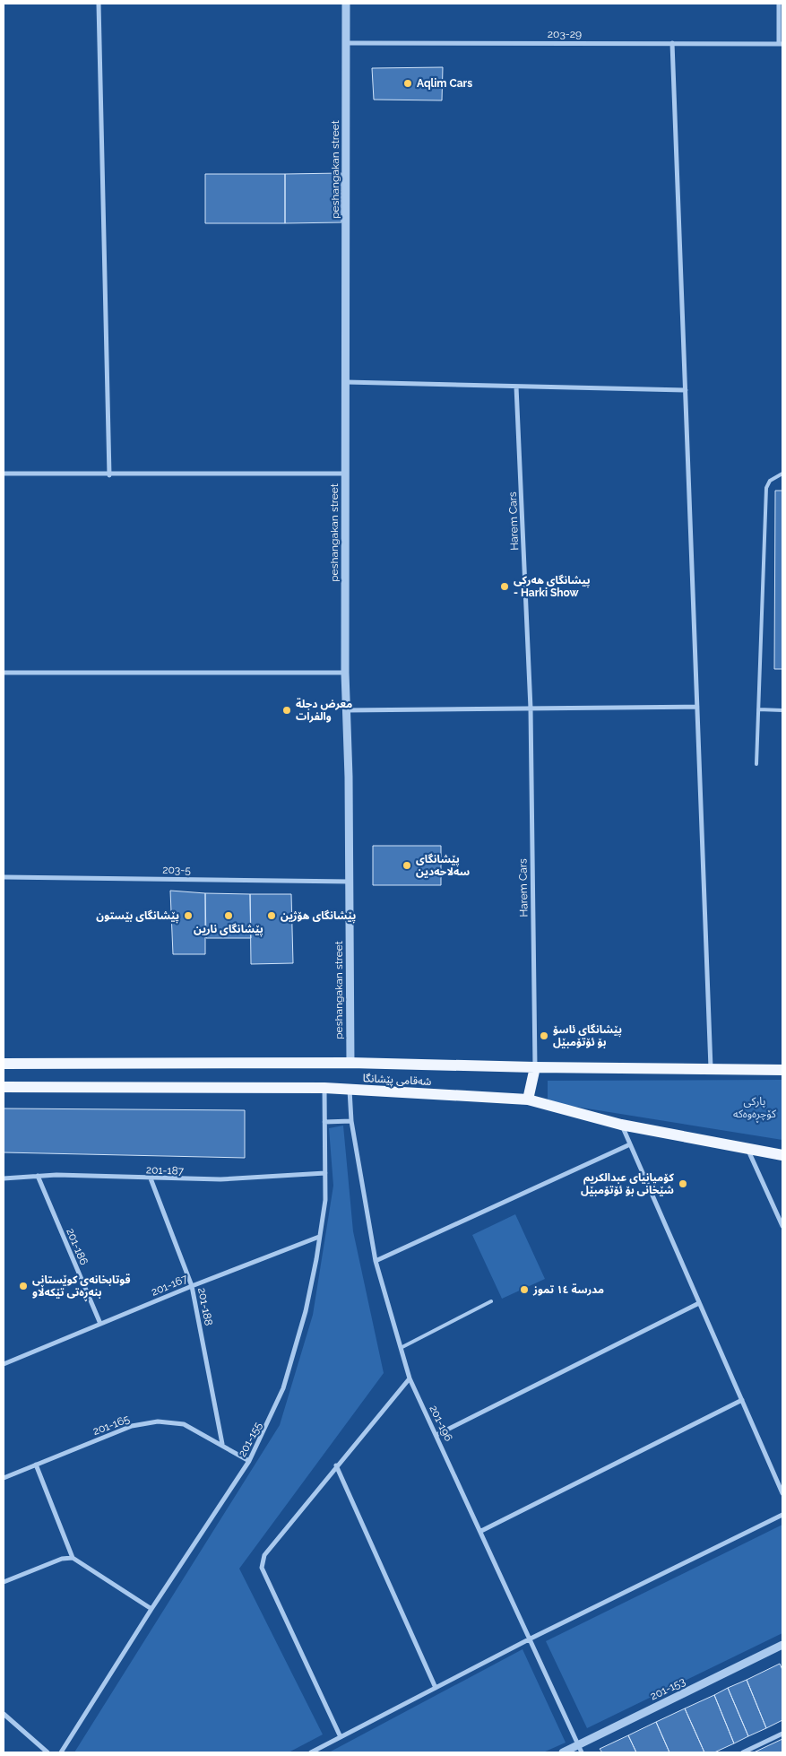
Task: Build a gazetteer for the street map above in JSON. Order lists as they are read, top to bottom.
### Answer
{
  "streets": {
    "main road": ["شەقامی پێشانگا"],
    "street": [
      "203-29",
      "peshangakan street",
      "Harem Cars",
      "203-5",
      "201-187",
      "201-186",
      "201-167",
      "201-188",
      "201-196",
      "201-165",
      "201-155",
      "201-153"
    ]
  },
  "crossings": [
    ["203-29", "peshangakan street"],
    ["peshangakan street", "203-5"],
    ["peshangakan street", "شەقامی پێشانگا"],
    ["Harem Cars", "شەقامی پێشانگا"],
    ["شەقامی پێشانگا", "201-196"],
    ["شەقامی پێشانگا", "201-155"],
    ["201-187", "201-186"],
    ["201-187", "201-188"],
    ["201-187", "201-155"],
    ["201-186", "201-167"],
    ["201-167", "201-188"],
    ["201-167", "201-155"],
    ["201-188", "201-165"],
    ["201-196", "201-153"],
    ["201-165", "201-155"]
  ],
  "parks": ["پارکی کۆچڕەوەکە"],
  "places": [
    "Aqlim Cars",
    "پیشانگای هەرکی - Harki Show",
    "معرض دجلة والفرات",
    "پێشانگای سەلاحەدین",
    "پێشانگای بێستون",
    "پێشانگای نارین",
    "پێشانگای هۆژین",
    "پێشانگای ئاسۆ بۆ ئۆتۆمبێل",
    "کۆمپانیای عبدالكريم شێخانی بۆ ئۆتۆمبێل",
    "قوتابخانەی کوێستانی بنەڕەتی تێکەڵاو",
    "مدرسة ١٤ تموز"
  ]
}
